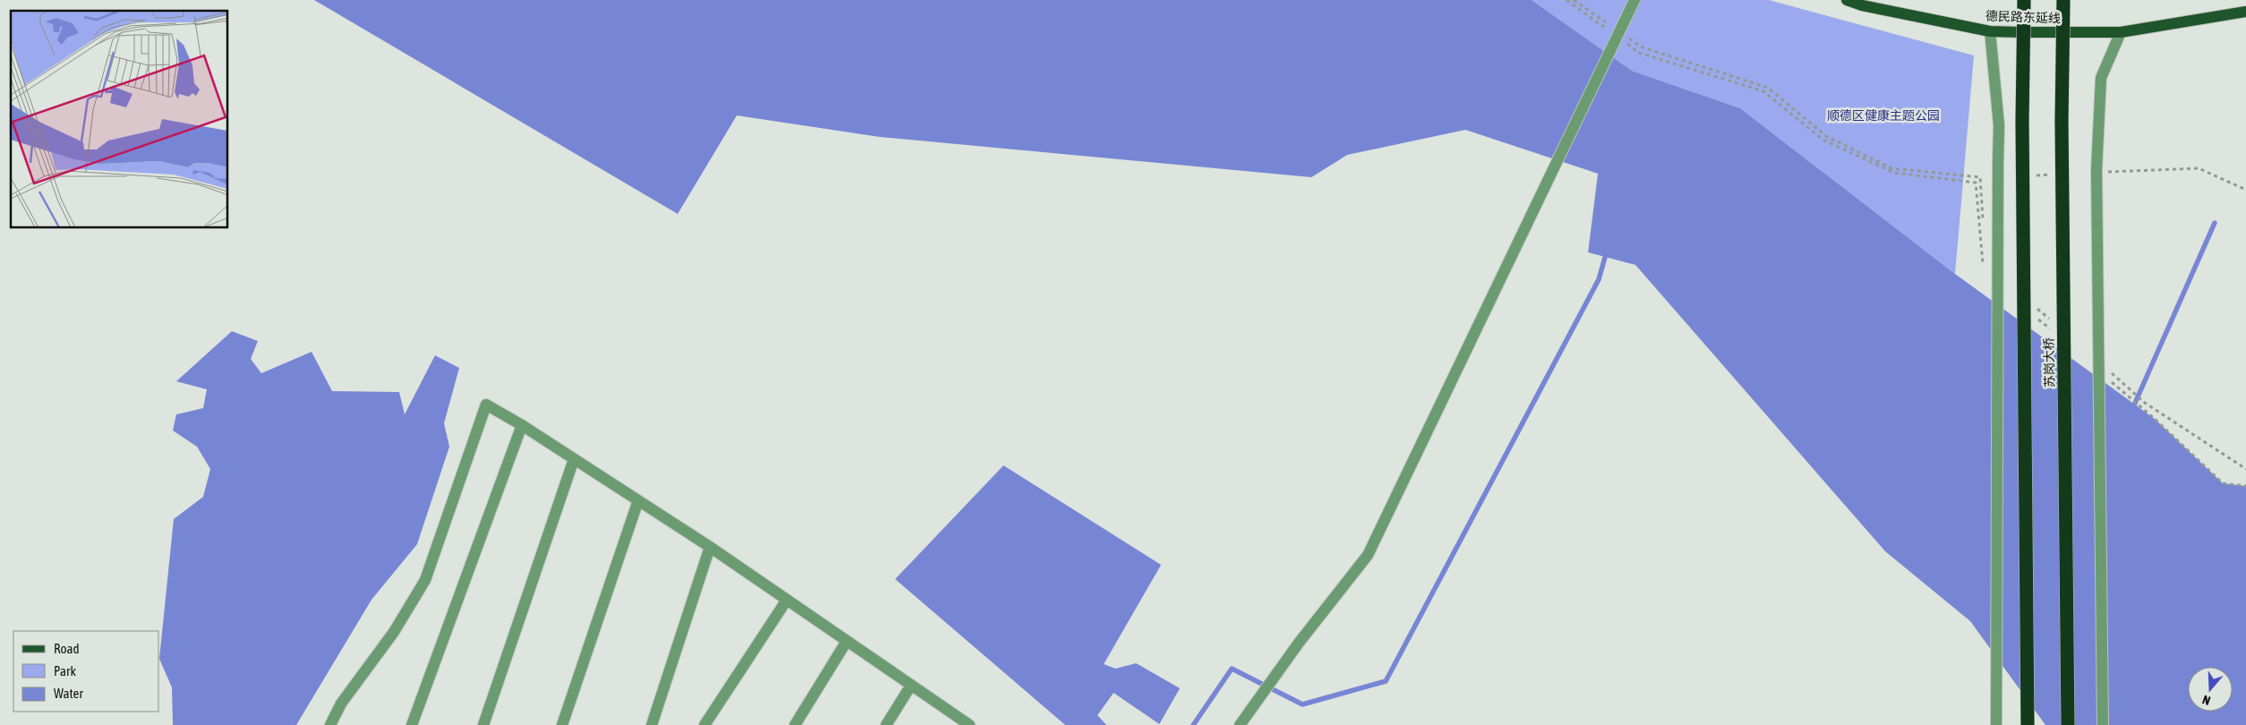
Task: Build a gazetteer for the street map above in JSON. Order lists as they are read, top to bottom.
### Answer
{
  "streets": {
    "highway": ["苏岗大桥"],
    "main road": ["德民路东延线"]
  },
  "parks": ["顺德区健康主题公园"],
  "legend": ["Road", "Park", "Water"],
  "north": "bottom"
}
